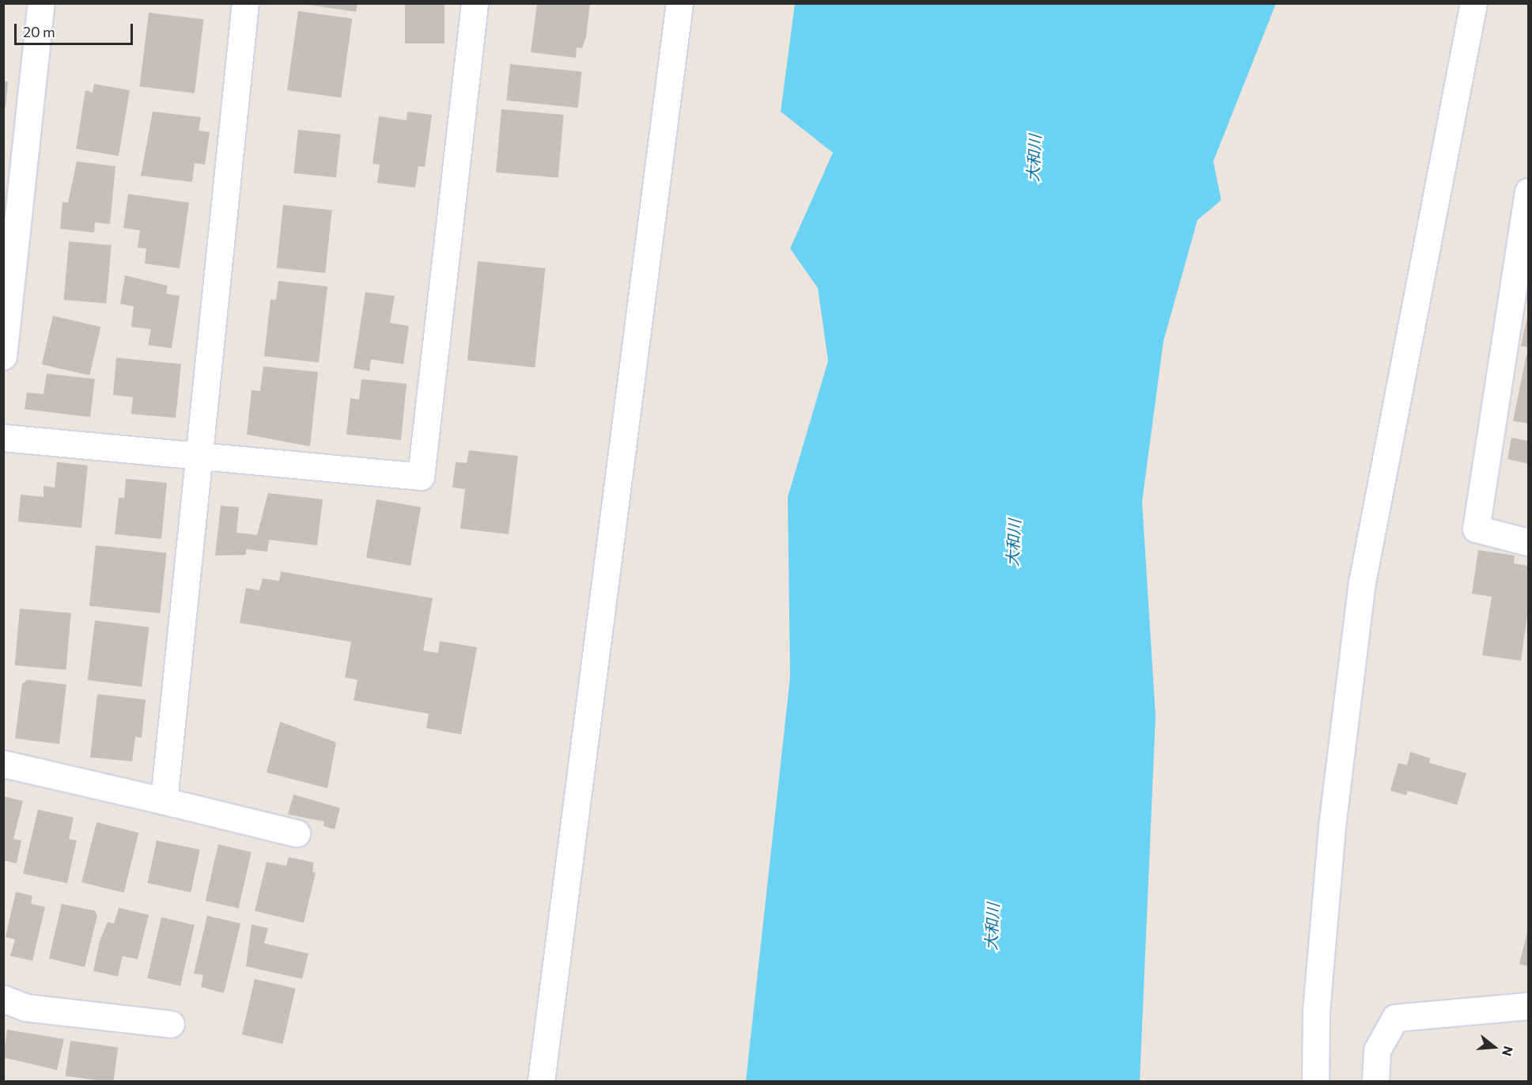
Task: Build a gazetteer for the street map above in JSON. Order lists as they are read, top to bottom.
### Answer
{
  "water": ["大和川"],
  "scale_bar": "20 m",
  "north": "right"
}
